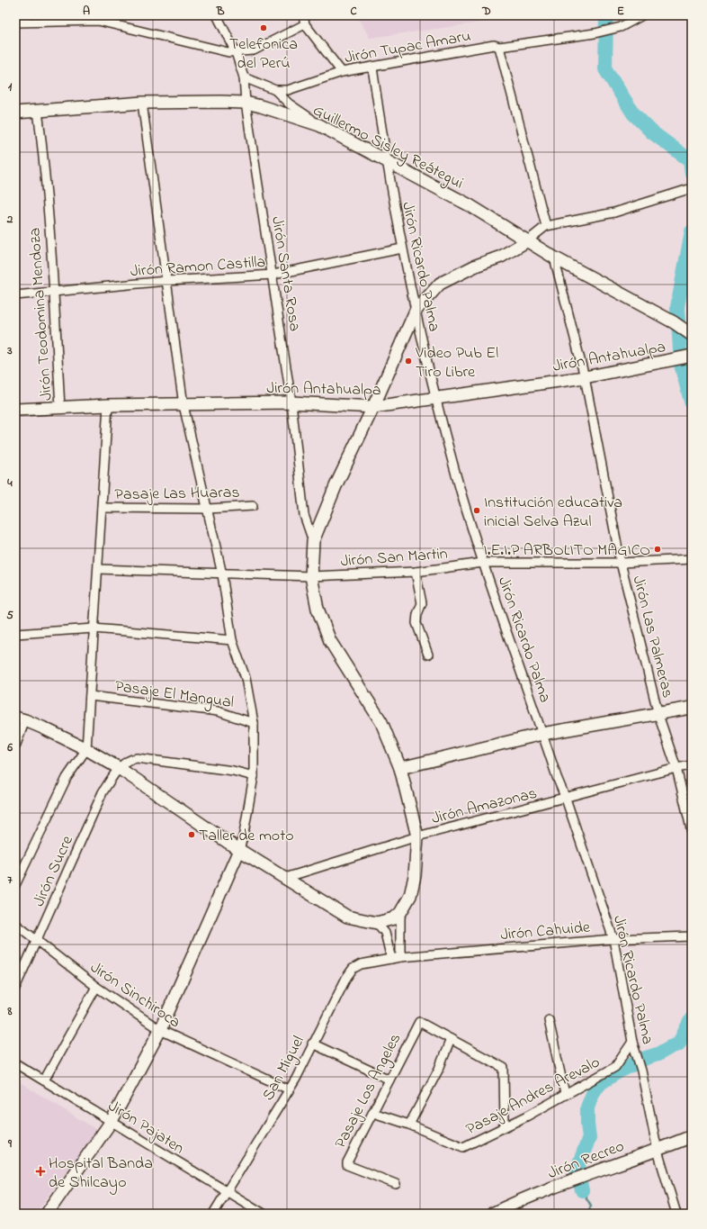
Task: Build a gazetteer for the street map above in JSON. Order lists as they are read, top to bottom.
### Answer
{
  "streets": {
    "main road": ["Guillermo Sisley Reátegui", "Jirón Antahualpa", "Jirón Recreo"],
    "street": [
      "Jirón Tupac Amaru",
      "Jirón Ramon Castilla",
      "Jirón Ricardo Palma",
      "Jirón Santa Rosa",
      "Jirón Teodomina Mendoza",
      "Pasaje Las Huaras",
      "Jirón San Martin",
      "Jirón Las Palmeras",
      "Pasaje El Mangual",
      "Jirón Amazonas",
      "Jirón Sucre",
      "Jirón Cahuide",
      "Jirón Sinchiroca",
      "San Miguel",
      "Pasaje Los Angeles",
      "Pasaje Andres Arevalo",
      "Jirón Pajaten"
    ]
  },
  "crossings": [
    ["Jirón Tupac Amaru", "Jirón Ricardo Palma"],
    ["Jirón Tupac Amaru", "Jirón Santa Rosa"],
    ["Guillermo Sisley Reátegui", "Jirón Ricardo Palma"],
    ["Guillermo Sisley Reátegui", "Jirón Santa Rosa"],
    ["Guillermo Sisley Reátegui", "Jirón Teodomina Mendoza"],
    ["Guillermo Sisley Reátegui", "Jirón Las Palmeras"],
    ["Jirón Ramon Castilla", "Jirón Ricardo Palma"],
    ["Jirón Ramon Castilla", "Jirón Santa Rosa"],
    ["Jirón Ramon Castilla", "Jirón Teodomina Mendoza"],
    ["Jirón Ricardo Palma", "Jirón Antahualpa"],
    ["Jirón Ricardo Palma", "Jirón San Martin"],
    ["Jirón Ricardo Palma", "Jirón Amazonas"],
    ["Jirón Ricardo Palma", "Jirón Cahuide"],
    ["Jirón Ricardo Palma", "Pasaje Andres Arevalo"],
    ["Jirón Ricardo Palma", "Jirón Recreo"],
    ["Jirón Santa Rosa", "Jirón Antahualpa"],
    ["Jirón Teodomina Mendoza", "Jirón Antahualpa"],
    ["Jirón Antahualpa", "Jirón Las Palmeras"],
    ["Jirón San Martin", "Jirón Las Palmeras"],
    ["Jirón Las Palmeras", "Jirón Amazonas"],
    ["Jirón Sucre", "Jirón Sinchiroca"],
    ["Jirón Cahuide", "San Miguel"],
    ["Jirón Sinchiroca", "San Miguel"],
    ["San Miguel", "Jirón Pajaten"],
    ["Pasaje Los Angeles", "Pasaje Andres Arevalo"]
  ],
  "places": {
    "other": [
      "Telefonica del Perú",
      "Video Pub El Tiro Libre",
      "Institución educativa inicial Selva Azul",
      "I.E.I.P ARBOLITO MAGICO",
      "Taller de moto"
    ],
    "health": ["Hospital Banda de Shilcayo"]
  },
  "grid": {
    "columns": [
      "A",
      "B",
      "C",
      "D",
      "E"
    ],
    "rows": [
      "1",
      "2",
      "3",
      "4",
      "5",
      "6",
      "7",
      "8",
      "9"
    ]
  }
}
